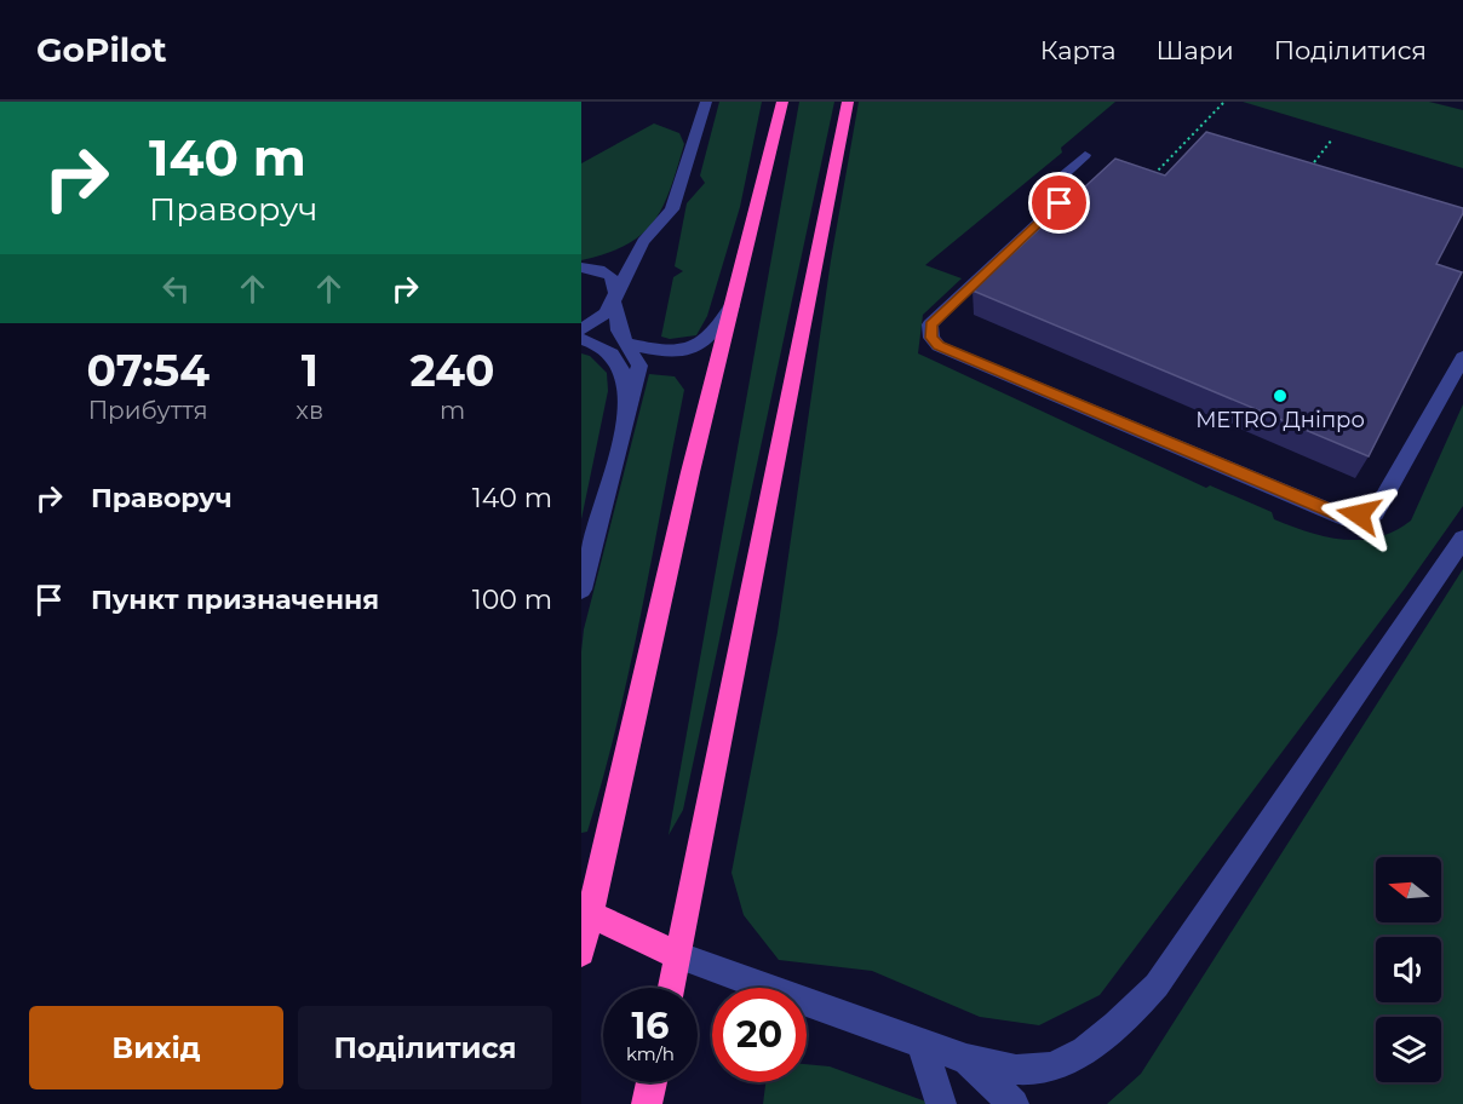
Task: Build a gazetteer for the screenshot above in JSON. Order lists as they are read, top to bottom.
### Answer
{
  "places": ["METRO Дніпро"],
  "north": "left",
  "page": {
    "header": "GoPilot",
    "nav": ["Карта", "Шари", "Поділитися"],
    "turn": ["140 m", "Праворуч"],
    "eta": [
      "07:54",
      "Прибуття",
      "1",
      "хв",
      "240",
      "m"
    ],
    "list": [
      {
        "name": "Праворуч",
        "value": "140 m"
      },
      {
        "name": "Пункт призначення",
        "value": "100 m"
      }
    ],
    "speed": "16 km/h",
    "limit": "20",
    "buttons": ["Вихід", "Поділитися"]
  }
}
